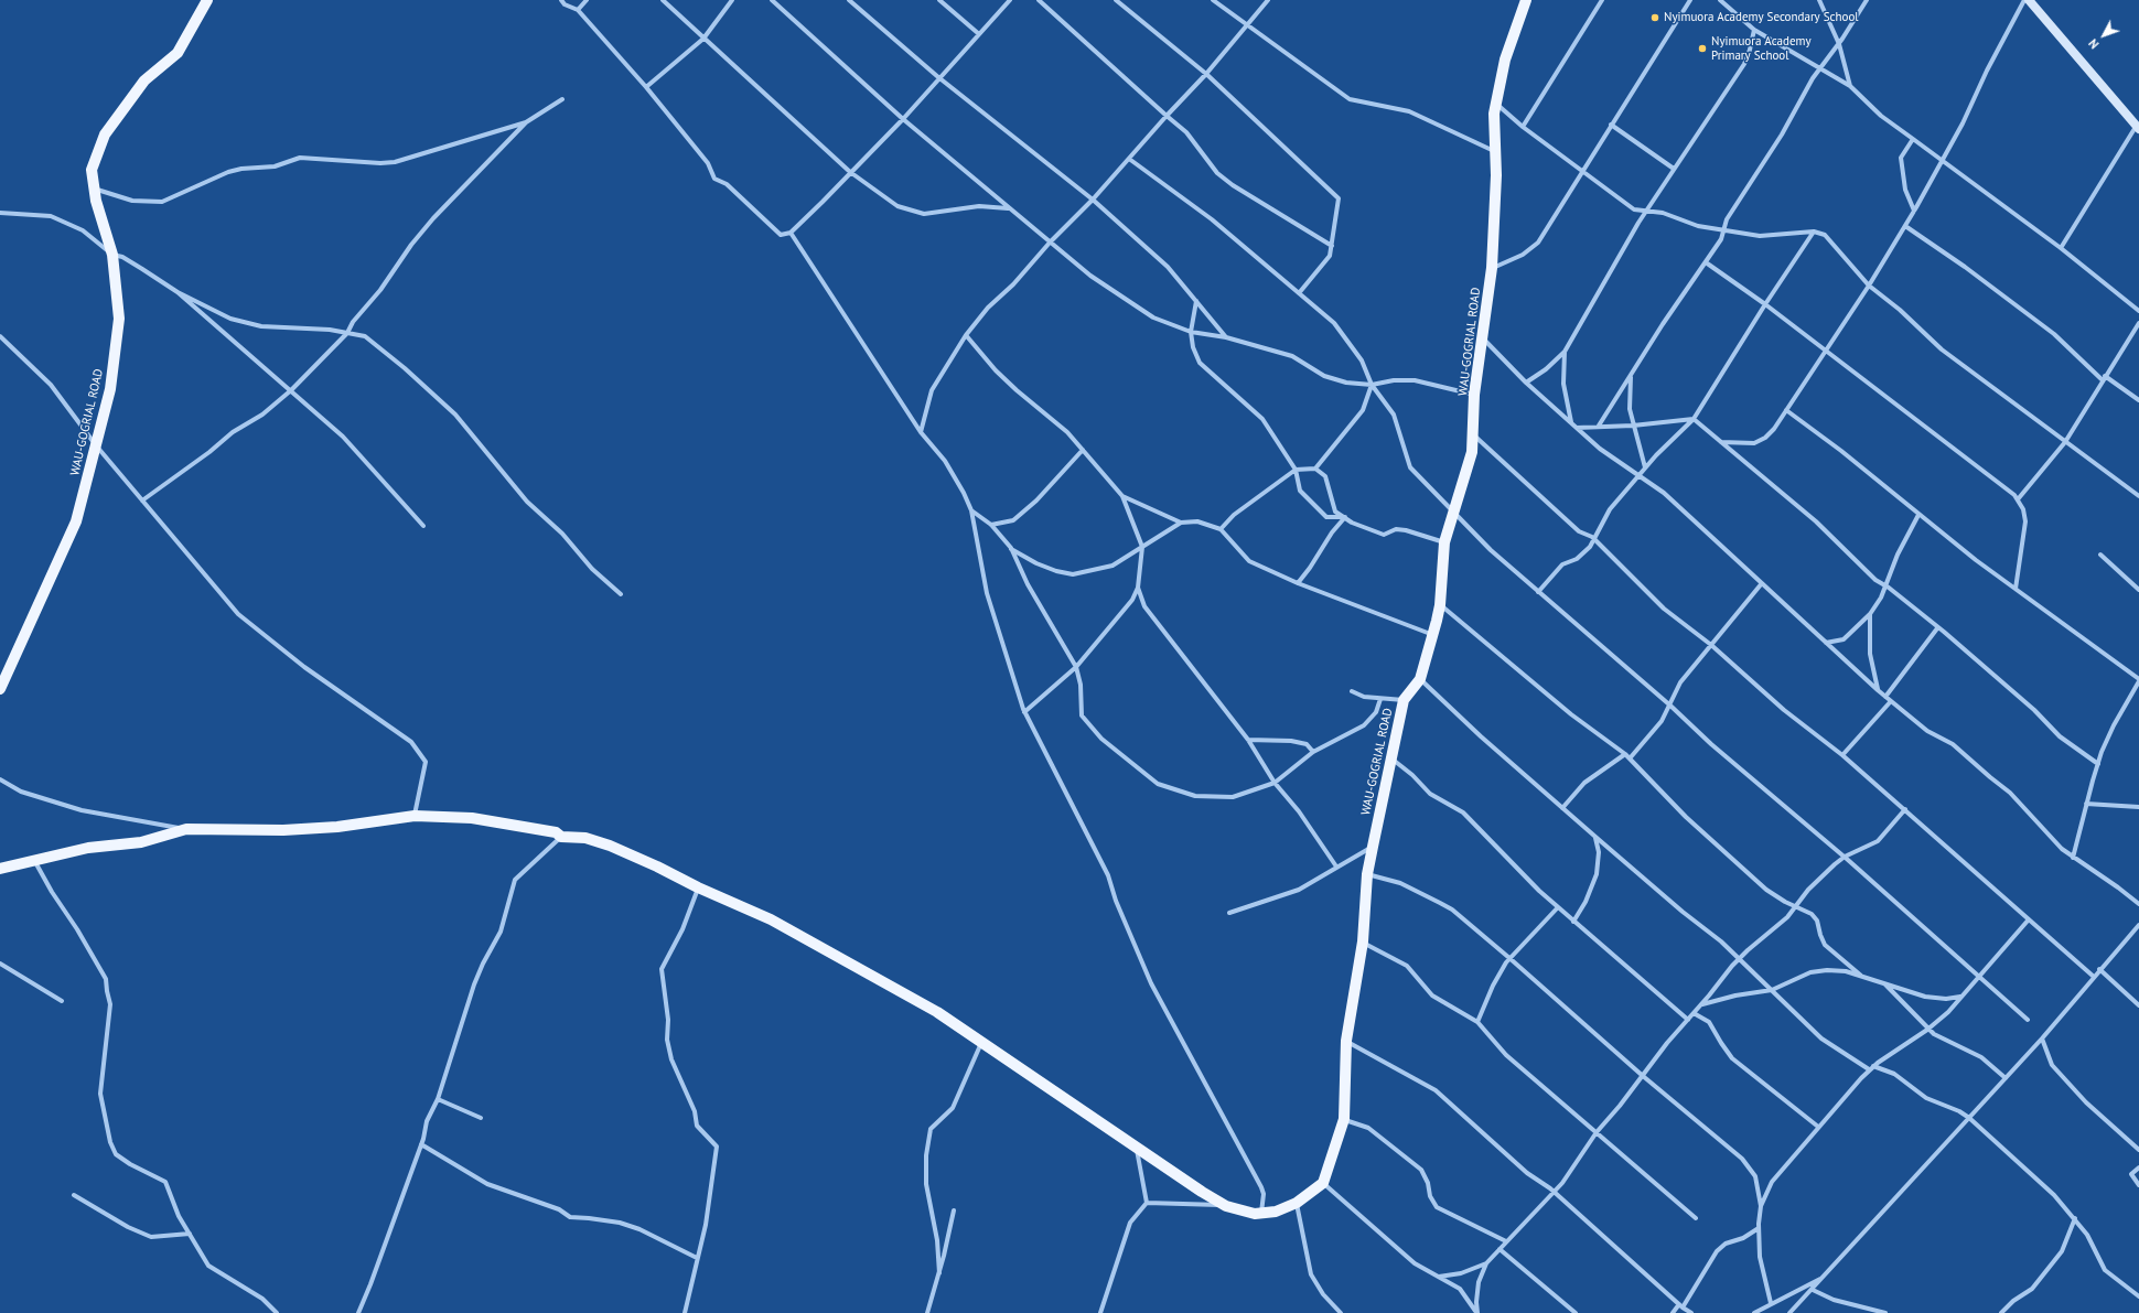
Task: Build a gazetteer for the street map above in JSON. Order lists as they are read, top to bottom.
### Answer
{
  "streets": {
    "main road": ["WAU-GOGRIAL ROAD"]
  },
  "places": ["Nyimuora Academy Secondary School", "Nyimuora Academy Primary School"],
  "north": "bottom left"
}
